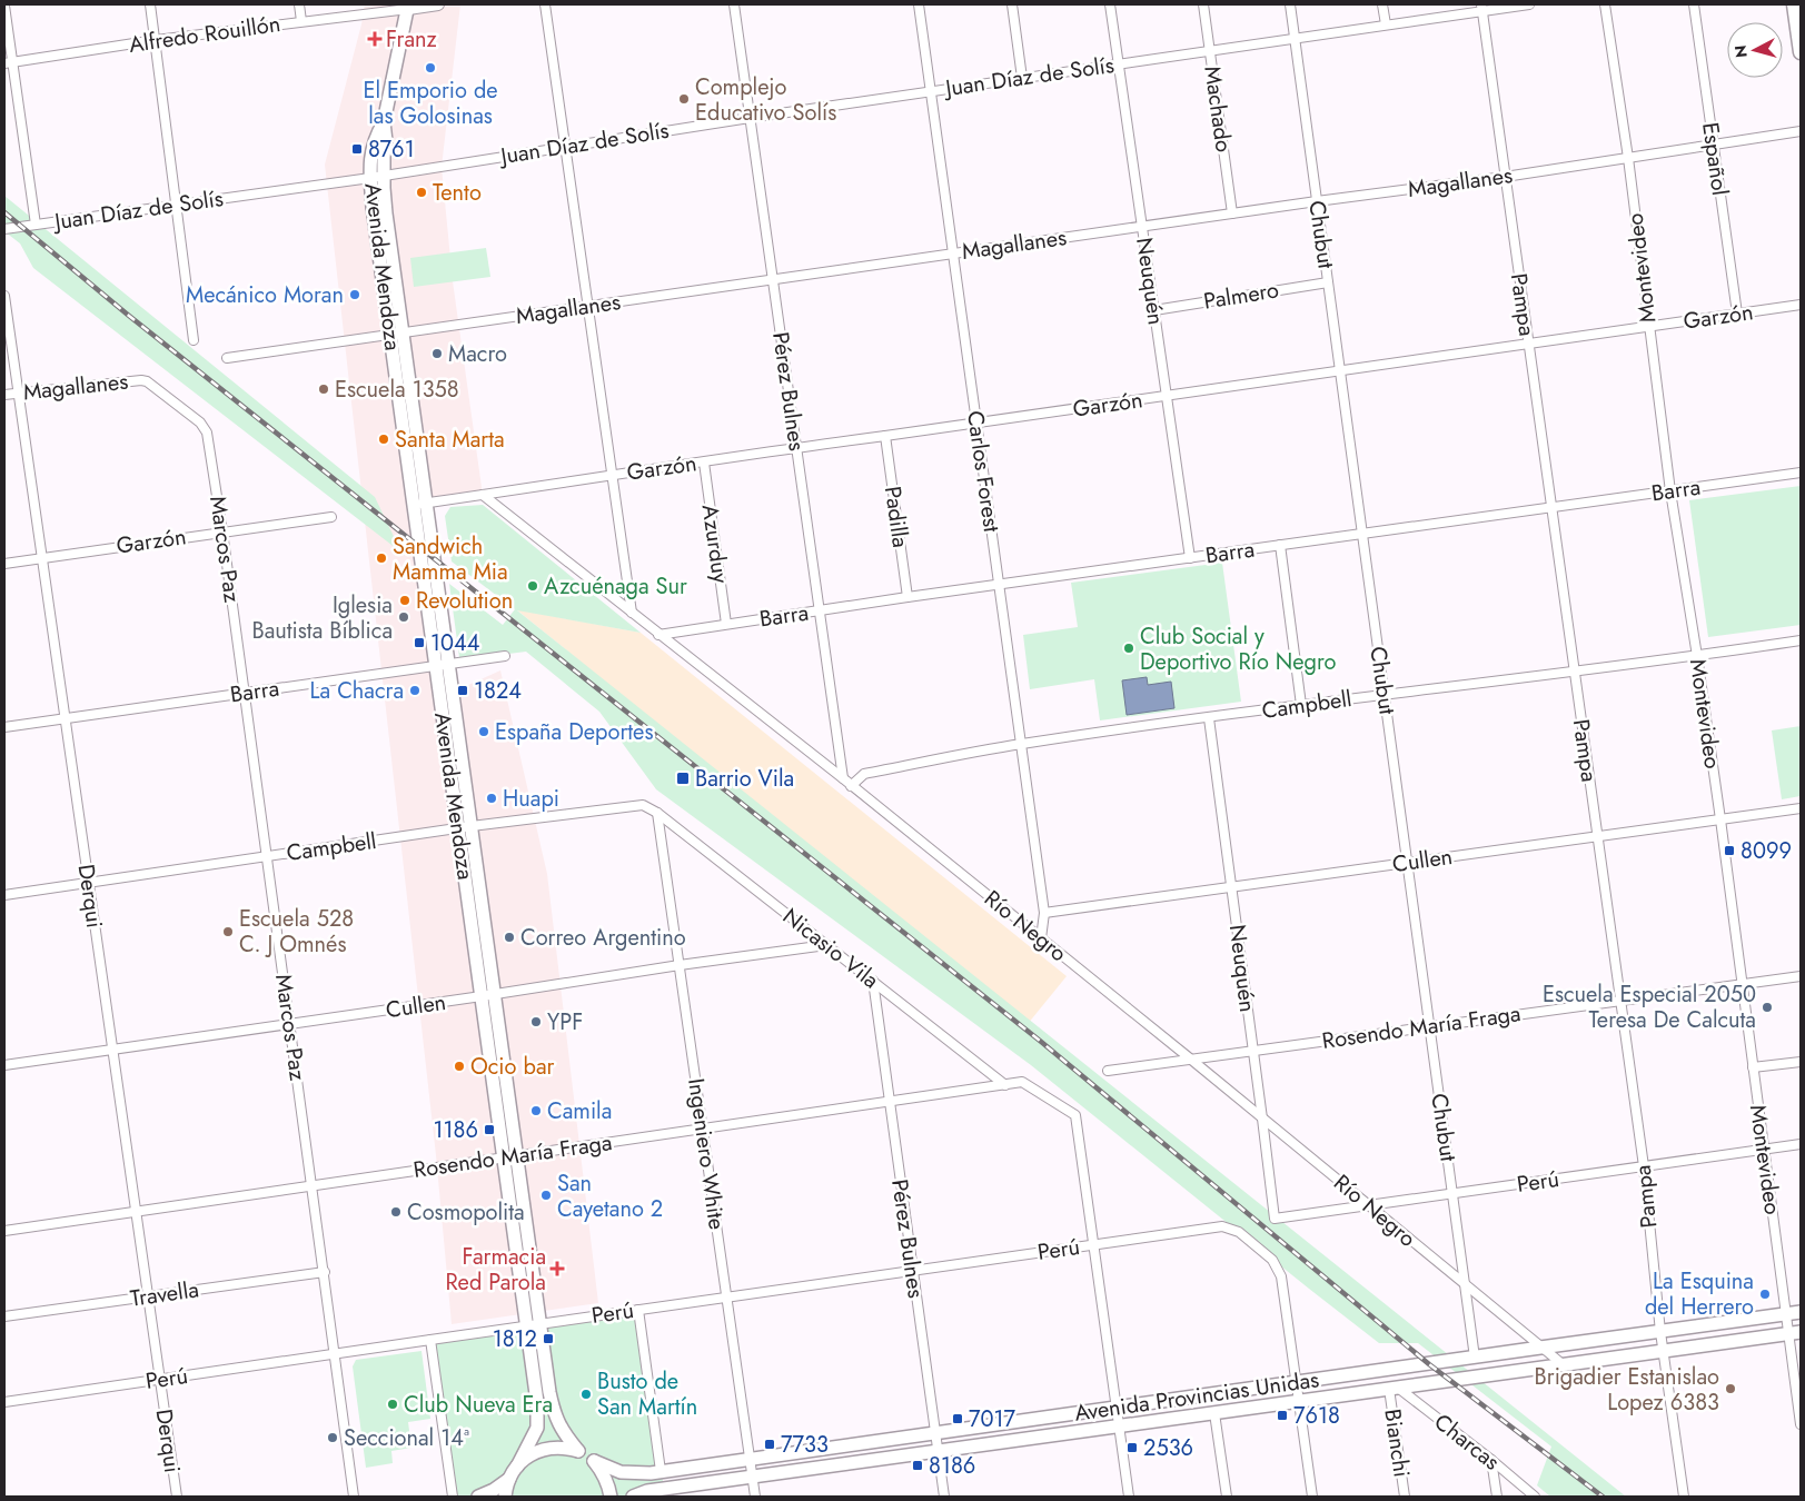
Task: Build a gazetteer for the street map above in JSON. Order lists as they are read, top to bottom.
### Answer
{
  "streets": {
    "main road": ["Avenida Mendoza", "Avenida Provincias Unidas"],
    "street": [
      "Alfredo Rouillón",
      "Juan Díaz de Solís",
      "Machado",
      "Español",
      "Magallanes",
      "Chubut",
      "Montevideo",
      "Neuquén",
      "Palmero",
      "Pampa",
      "Garzón",
      "Pérez Bulnes",
      "Carlos Forest",
      "Barra",
      "Padilla",
      "Azurduy",
      "Marcos Paz",
      "Campbell",
      "Cullen",
      "Derqui",
      "Río Negro",
      "Nicasio Vila",
      "Rosendo María Fraga",
      "Ingeniero White",
      "Perú",
      "Travella",
      "Charcas",
      "Bianchi"
    ]
  },
  "crossings": [
    ["Alfredo Rouillón", "Avenida Mendoza"],
    ["Juan Díaz de Solís", "Machado"],
    ["Juan Díaz de Solís", "Chubut"],
    ["Juan Díaz de Solís", "Avenida Mendoza"],
    ["Juan Díaz de Solís", "Neuquén"],
    ["Juan Díaz de Solís", "Pampa"],
    ["Juan Díaz de Solís", "Pérez Bulnes"],
    ["Juan Díaz de Solís", "Carlos Forest"],
    ["Machado", "Magallanes"],
    ["Español", "Magallanes"],
    ["Español", "Garzón"],
    ["Magallanes", "Chubut"],
    ["Magallanes", "Avenida Mendoza"],
    ["Magallanes", "Montevideo"],
    ["Magallanes", "Neuquén"],
    ["Magallanes", "Pampa"],
    ["Magallanes", "Pérez Bulnes"],
    ["Magallanes", "Carlos Forest"],
    ["Magallanes", "Marcos Paz"],
    ["Magallanes", "Derqui"],
    ["Chubut", "Palmero"],
    ["Chubut", "Garzón"],
    ["Chubut", "Barra"],
    ["Chubut", "Campbell"],
    ["Chubut", "Cullen"],
    ["Chubut", "Río Negro"],
    ["Chubut", "Rosendo María Fraga"],
    ["Chubut", "Perú"],
    ["Chubut", "Avenida Provincias Unidas"],
    ["Avenida Mendoza", "Garzón"],
    ["Avenida Mendoza", "Barra"],
    ["Avenida Mendoza", "Campbell"],
    ["Avenida Mendoza", "Cullen"],
    ["Avenida Mendoza", "Rosendo María Fraga"],
    ["Avenida Mendoza", "Perú"],
    ["Montevideo", "Garzón"],
    ["Montevideo", "Barra"],
    ["Montevideo", "Campbell"],
    ["Montevideo", "Cullen"],
    ["Montevideo", "Rosendo María Fraga"],
    ["Montevideo", "Perú"],
    ["Montevideo", "Avenida Provincias Unidas"],
    ["Neuquén", "Palmero"],
    ["Neuquén", "Garzón"],
    ["Neuquén", "Barra"],
    ["Neuquén", "Campbell"],
    ["Neuquén", "Cullen"],
    ["Neuquén", "Río Negro"],
    ["Neuquén", "Rosendo María Fraga"],
    ["Neuquén", "Perú"],
    ["Pampa", "Garzón"],
    ["Pampa", "Barra"],
    ["Pampa", "Campbell"],
    ["Pampa", "Cullen"],
    ["Pampa", "Rosendo María Fraga"],
    ["Pampa", "Perú"],
    ["Pampa", "Avenida Provincias Unidas"],
    ["Garzón", "Pérez Bulnes"],
    ["Garzón", "Carlos Forest"],
    ["Garzón", "Padilla"],
    ["Garzón", "Azurduy"],
    ["Garzón", "Marcos Paz"],
    ["Garzón", "Derqui"],
    ["Garzón", "Río Negro"],
    ["Pérez Bulnes", "Barra"],
    ["Pérez Bulnes", "Río Negro"],
    ["Pérez Bulnes", "Nicasio Vila"],
    ["Pérez Bulnes", "Rosendo María Fraga"],
    ["Pérez Bulnes", "Perú"],
    ["Pérez Bulnes", "Avenida Provincias Unidas"],
    ["Carlos Forest", "Barra"],
    ["Carlos Forest", "Campbell"],
    ["Carlos Forest", "Cullen"],
    ["Carlos Forest", "Río Negro"],
    ["Barra", "Padilla"],
    ["Barra", "Azurduy"],
    ["Barra", "Marcos Paz"],
    ["Barra", "Derqui"],
    ["Barra", "Río Negro"],
    ["Marcos Paz", "Campbell"],
    ["Marcos Paz", "Cullen"],
    ["Marcos Paz", "Rosendo María Fraga"],
    ["Marcos Paz", "Perú"],
    ["Marcos Paz", "Travella"],
    ["Campbell", "Derqui"],
    ["Campbell", "Río Negro"],
    ["Campbell", "Nicasio Vila"],
    ["Campbell", "Ingeniero White"],
    ["Cullen", "Derqui"],
    ["Cullen", "Nicasio Vila"],
    ["Cullen", "Ingeniero White"],
    ["Derqui", "Rosendo María Fraga"],
    ["Derqui", "Perú"],
    ["Derqui", "Travella"],
    ["Río Negro", "Rosendo María Fraga"],
    ["Río Negro", "Perú"],
    ["Río Negro", "Avenida Provincias Unidas"],
    ["Nicasio Vila", "Rosendo María Fraga"],
    ["Nicasio Vila", "Ingeniero White"],
    ["Rosendo María Fraga", "Ingeniero White"],
    ["Rosendo María Fraga", "Perú"],
    ["Ingeniero White", "Perú"],
    ["Ingeniero White", "Avenida Provincias Unidas"],
    ["Perú", "Avenida Provincias Unidas"],
    ["Avenida Provincias Unidas", "Charcas"],
    ["Avenida Provincias Unidas", "Bianchi"],
    ["Charcas", "Bianchi"]
  ],
  "places": {
    "health": ["Franz", "Farmacia Red Parola"],
    "other": [
      "El Emporio de las Golosinas",
      "Complejo Educativo Solís",
      "Tento",
      "Mecánico Moran",
      "Macro",
      "Escuela 1358",
      "Santa Marta",
      "Sandwich Mamma Mia",
      "Azcuénaga Sur",
      "Revolution",
      "Iglesia Bautista Bíblica",
      "Club Social y Deportivo Río Negro",
      "La Chacra",
      "España Deportes",
      "Huapi",
      "Escuela 528 C. J Omnés",
      "Correo Argentino",
      "Escuela Especial 2050 Teresa De Calcuta",
      "YPF",
      "Ocio bar",
      "Camila",
      "San Cayetano 2",
      "Cosmopolita",
      "La Esquina del Herrero",
      "Brigadier Estanislao Lopez 6383",
      "Busto de San Martín",
      "Club Nueva Era",
      "Seccional 14ª"
    ],
    "transit": [
      "8761",
      "1044",
      "1824",
      "Barrio Vila",
      "8099",
      "1186",
      "1812",
      "7618",
      "7017",
      "7733",
      "2536",
      "8186"
    ]
  },
  "north": "left"
}
